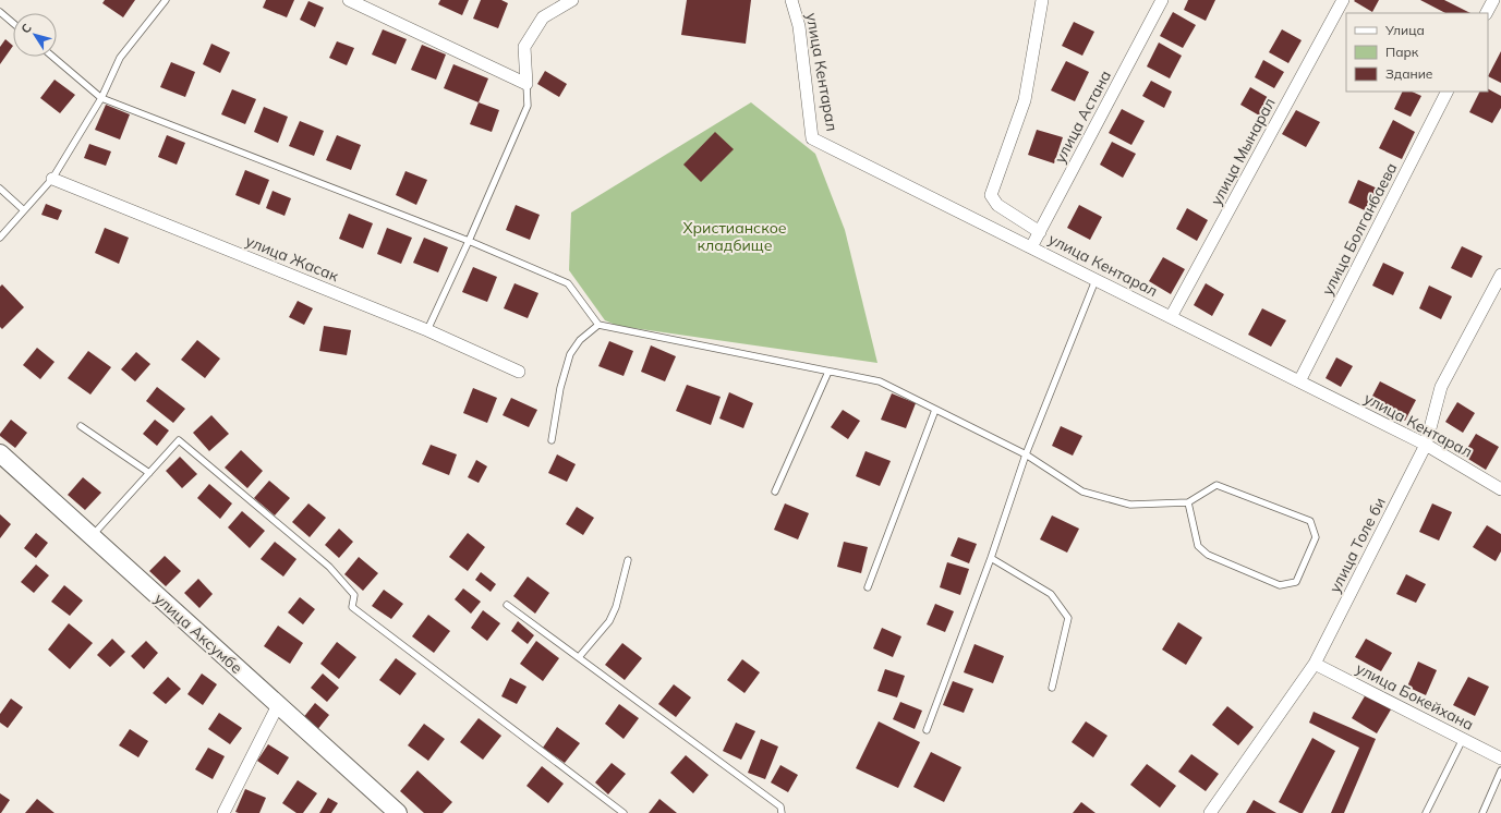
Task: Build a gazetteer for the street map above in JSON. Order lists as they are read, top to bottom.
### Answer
{
  "streets": {
    "main road": ["улица Аксумбе"],
    "street": [
      "улица Кентарал",
      "улица Астана",
      "улица Мынарал",
      "улица Болганбаева",
      "улица Жасак",
      "улица Толе би",
      "улица Бокейхана"
    ]
  },
  "crossings": [
    ["улица Кентарал", "улица Астана"],
    ["улица Кентарал", "улица Мынарал"],
    ["улица Кентарал", "улица Болганбаева"],
    ["улица Кентарал", "улица Толе би"],
    ["улица Толе би", "улица Бокейхана"]
  ],
  "parks": ["Христианское кладбище"],
  "legend": ["Улица", "Парк", "Здание"],
  "north": "top left"
}
